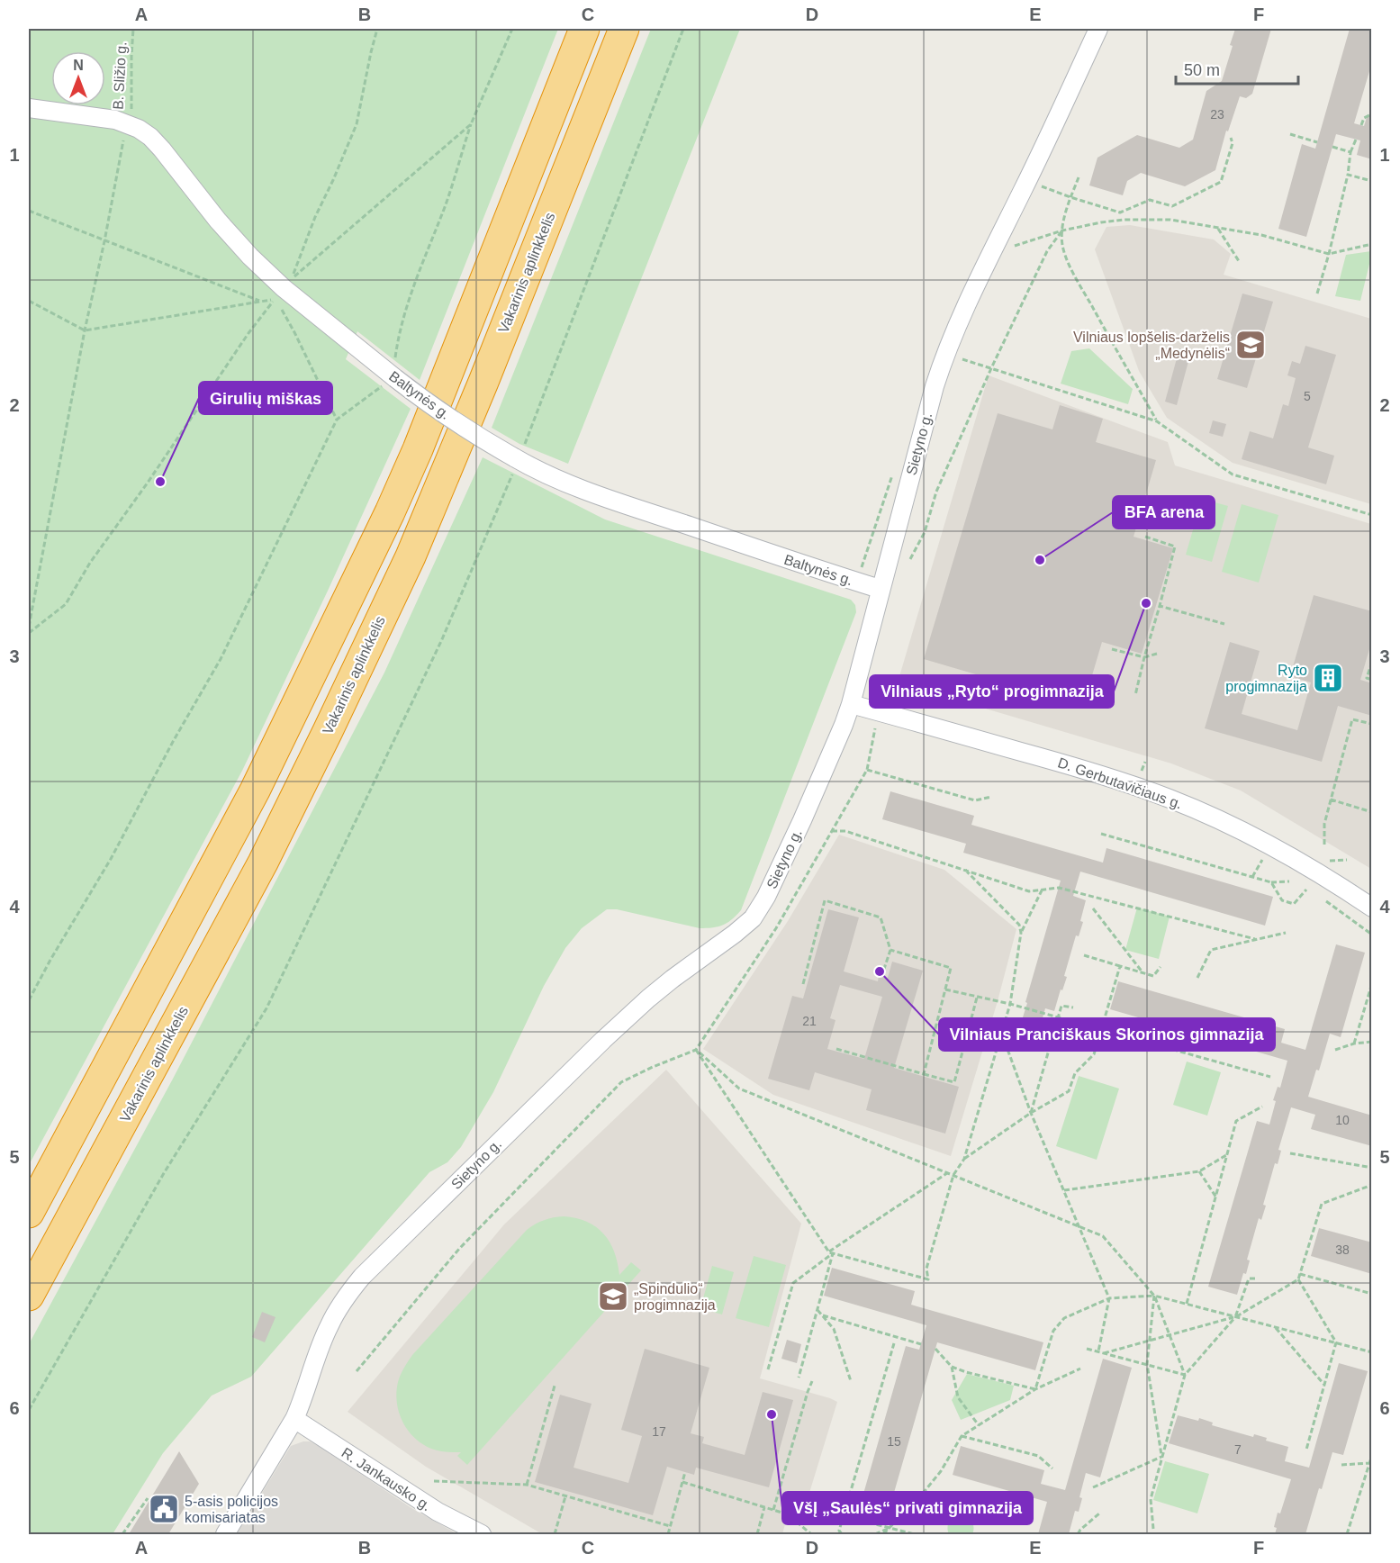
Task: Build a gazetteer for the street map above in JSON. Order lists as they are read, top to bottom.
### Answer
{
  "streets": {
    "highway": ["Vakarinis aplinkkelis"],
    "street": [
      "Baltynės g.",
      "Sietyno g.",
      "D. Gerbutavičiaus g.",
      "R. Jankausko g."
    ],
    "path": ["B. Sližio g."]
  },
  "crossings": [
    ["B. Sližio g.", "Baltynės g."],
    ["Baltynės g.", "Sietyno g."],
    ["Sietyno g.", "D. Gerbutavičiaus g."],
    ["Sietyno g.", "R. Jankausko g."]
  ],
  "places": {
    "school or university": ["Vilniaus lopšelis-darželis „Medynėlis“", "„Spindulio“ progimnazija"],
    "other": [
      "Girulių miškas",
      "BFA arena",
      "Vilniaus „Ryto“ progimnazija",
      "Vilniaus Pranciškaus Skorinos gimnazija",
      "VšĮ „Saulės“ privati gimnazija"
    ],
    "building": ["Ryto progimnazija"],
    "public building": ["5-asis policijos komisariatas"]
  },
  "house_numbers": [
    "23",
    "5",
    "21",
    "10",
    "38",
    "17",
    "15",
    "7"
  ],
  "scale_bar": "50 m",
  "north": "top",
  "grid": {
    "columns": [
      "A",
      "B",
      "C",
      "D",
      "E",
      "F"
    ],
    "rows": [
      "1",
      "2",
      "3",
      "4",
      "5",
      "6"
    ]
  }
}
